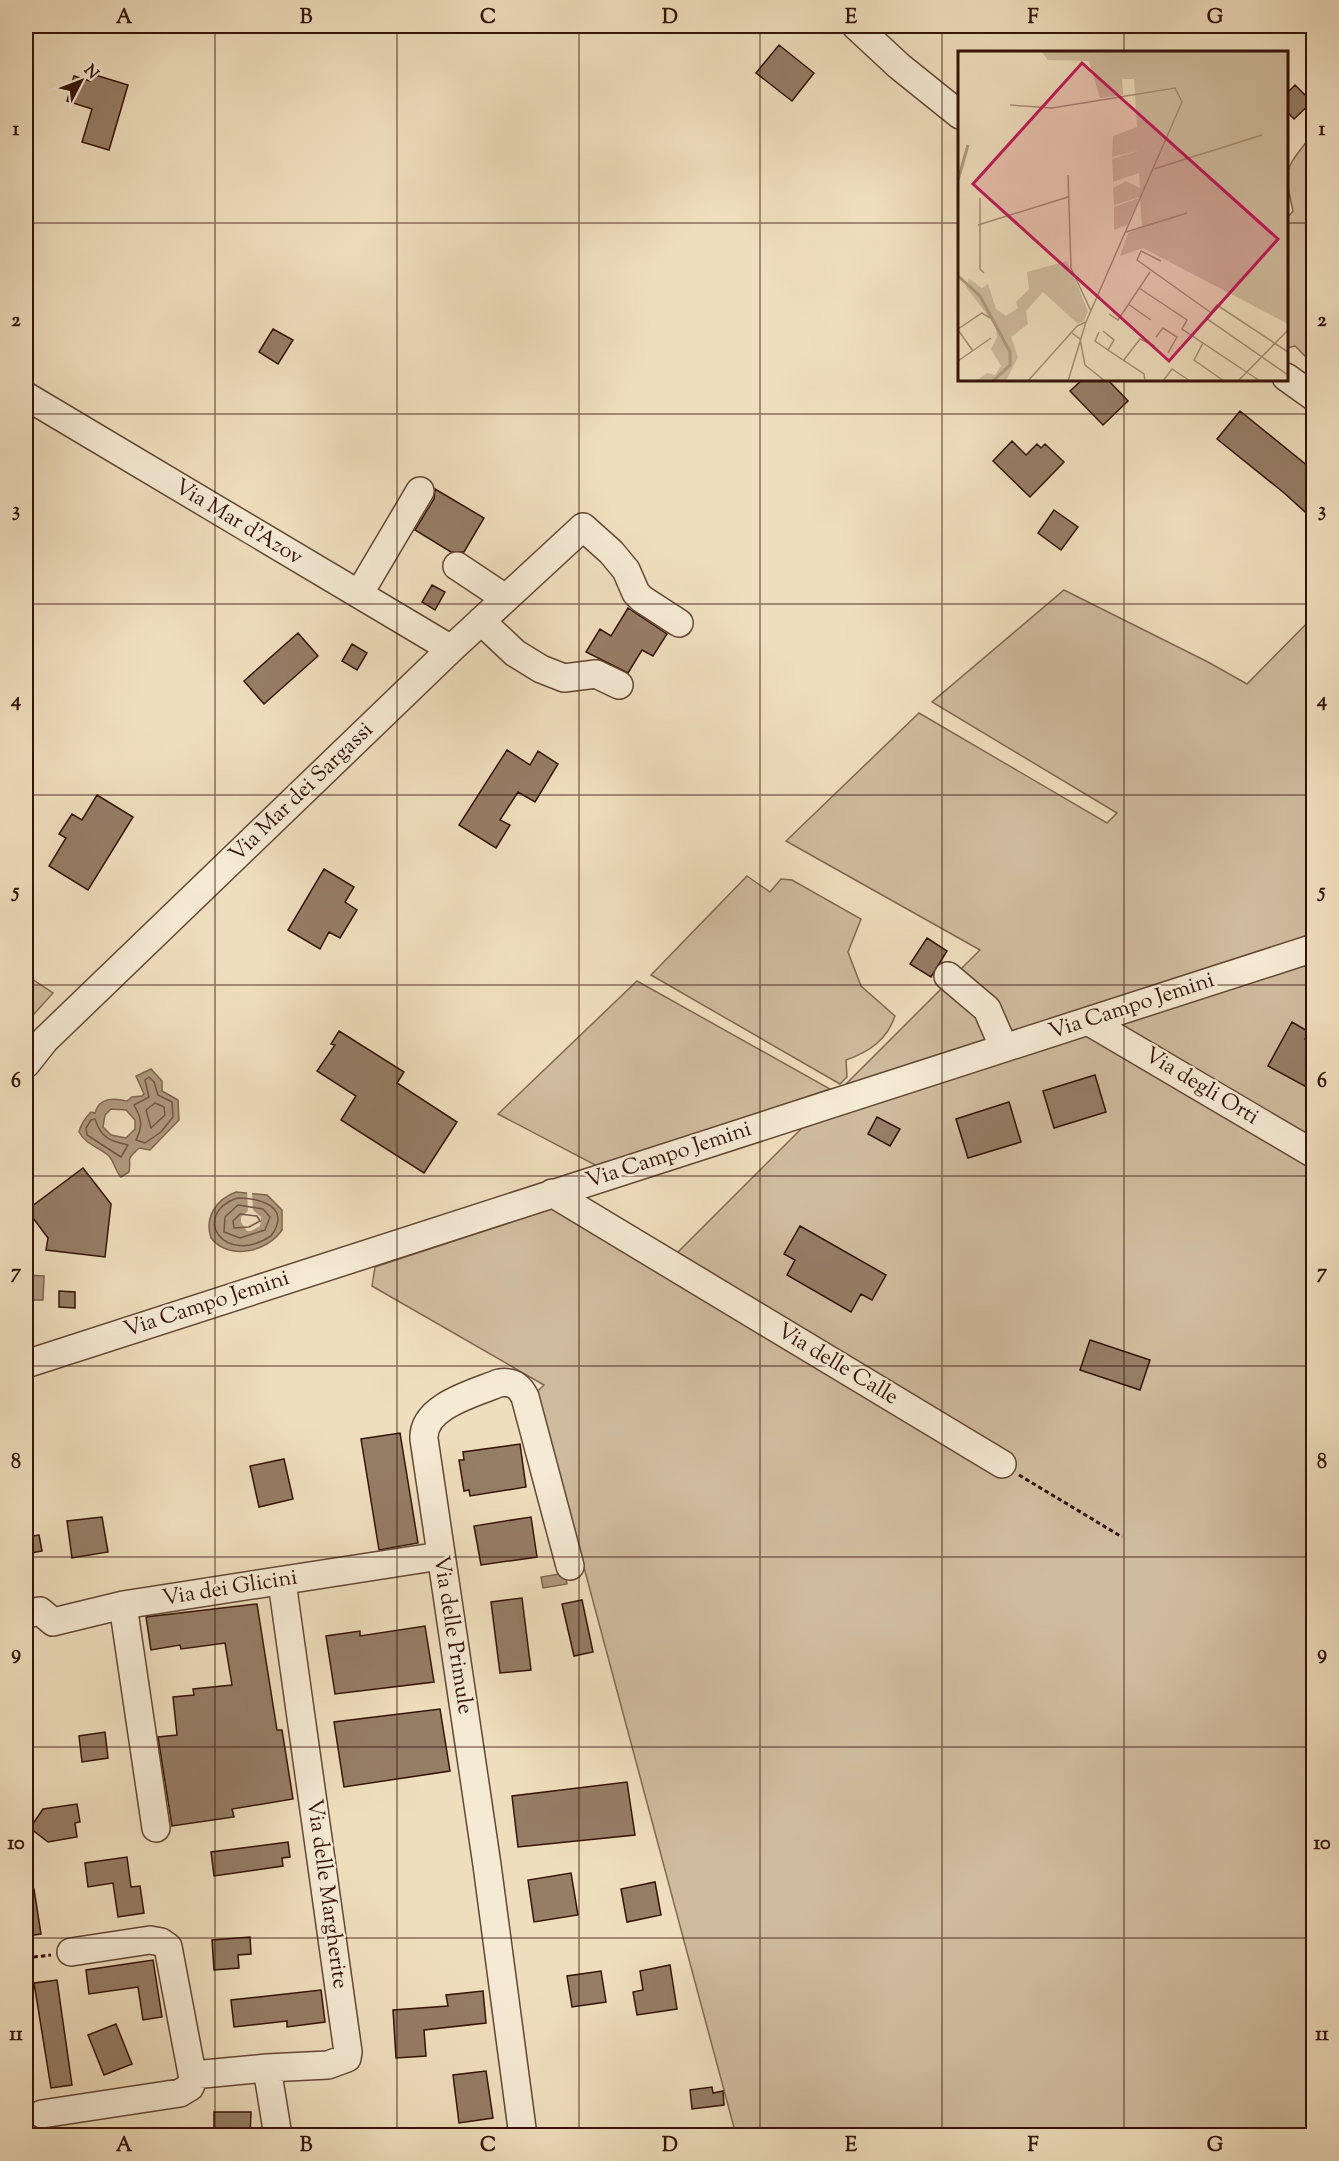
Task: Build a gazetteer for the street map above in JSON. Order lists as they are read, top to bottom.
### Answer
{
  "streets": {
    "street": [
      "Via Mar d'Azov",
      "Via Mar dei Sargassi",
      "Via Campo Jemini",
      "Via degli Orti",
      "Via delle Calle",
      "Via dei Glicini",
      "Via delle Primule",
      "Via delle Margherite"
    ]
  },
  "crossings": [
    ["Via Mar d'Azov", "Via Mar dei Sargassi"],
    ["Via Campo Jemini", "Via degli Orti"],
    ["Via Campo Jemini", "Via delle Calle"],
    ["Via dei Glicini", "Via delle Primule"],
    ["Via dei Glicini", "Via delle Margherite"]
  ],
  "north": "top right",
  "grid": {
    "columns": [
      "A",
      "B",
      "C",
      "D",
      "E",
      "F",
      "G"
    ],
    "rows": [
      "1",
      "2",
      "3",
      "4",
      "5",
      "6",
      "7",
      "8",
      "9",
      "10",
      "11"
    ]
  }
}
